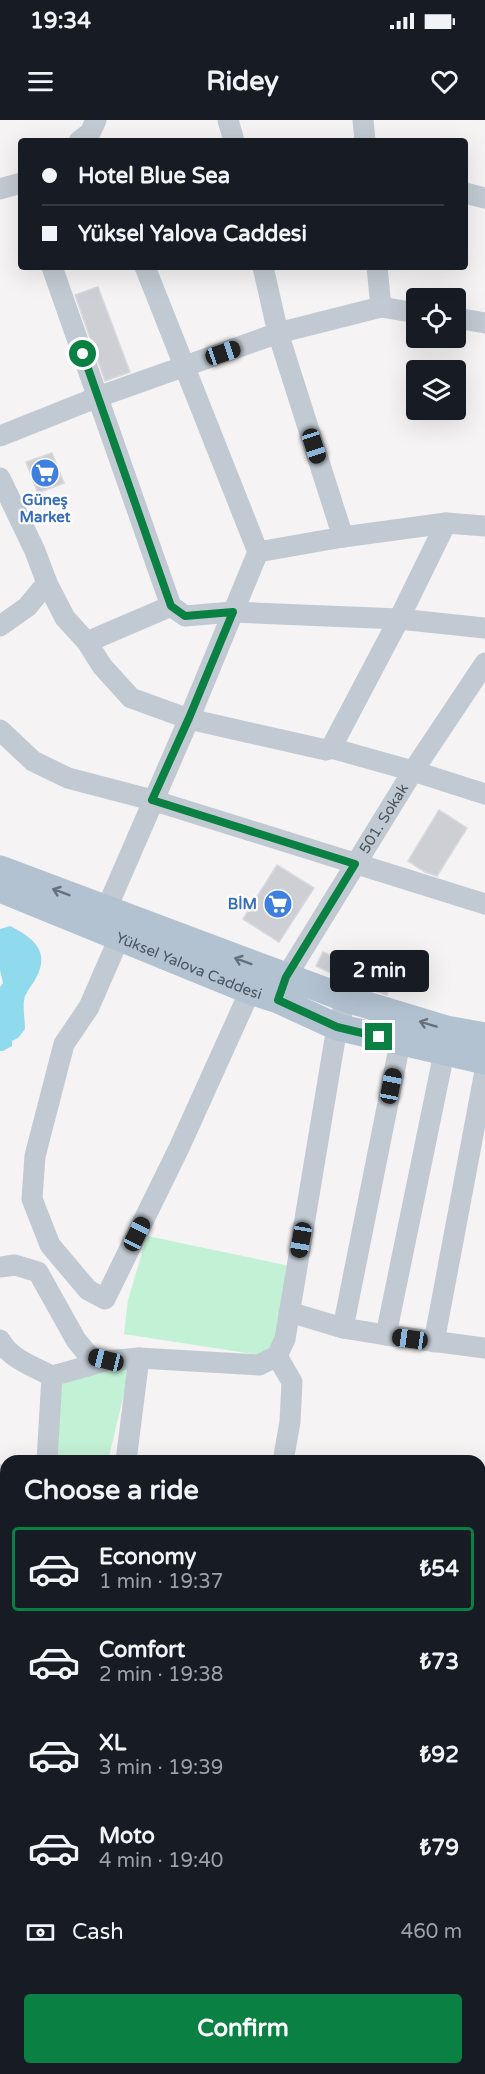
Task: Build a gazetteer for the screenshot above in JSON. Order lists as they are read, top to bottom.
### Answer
{
  "streets": {
    "main road": ["Yüksel Yalova Caddesi"],
    "street": ["501. Sokak"]
  },
  "crossings": [
    ["501. Sokak", "Yüksel Yalova Caddesi"]
  ],
  "places": {
    "supermarket": ["Güneş Market", "BİM"]
  },
  "page": {
    "status": "19:34",
    "header": "Ridey",
    "banner": ["Hotel Blue Sea", "Yüksel Yalova Caddesi"],
    "bubble": "2 min",
    "heading": "Choose a ride",
    "list": [
      {
        "name": "Economy",
        "note": "1 min · 19:37",
        "value": "₺54"
      },
      {
        "name": "Comfort",
        "note": "2 min · 19:38",
        "value": "₺73"
      },
      {
        "name": "XL",
        "note": "3 min · 19:39",
        "value": "₺92"
      },
      {
        "name": "Moto",
        "note": "4 min · 19:40",
        "value": "₺79"
      }
    ],
    "pay": ["Cash", "460 m"],
    "buttons": "Confirm"
  }
}
